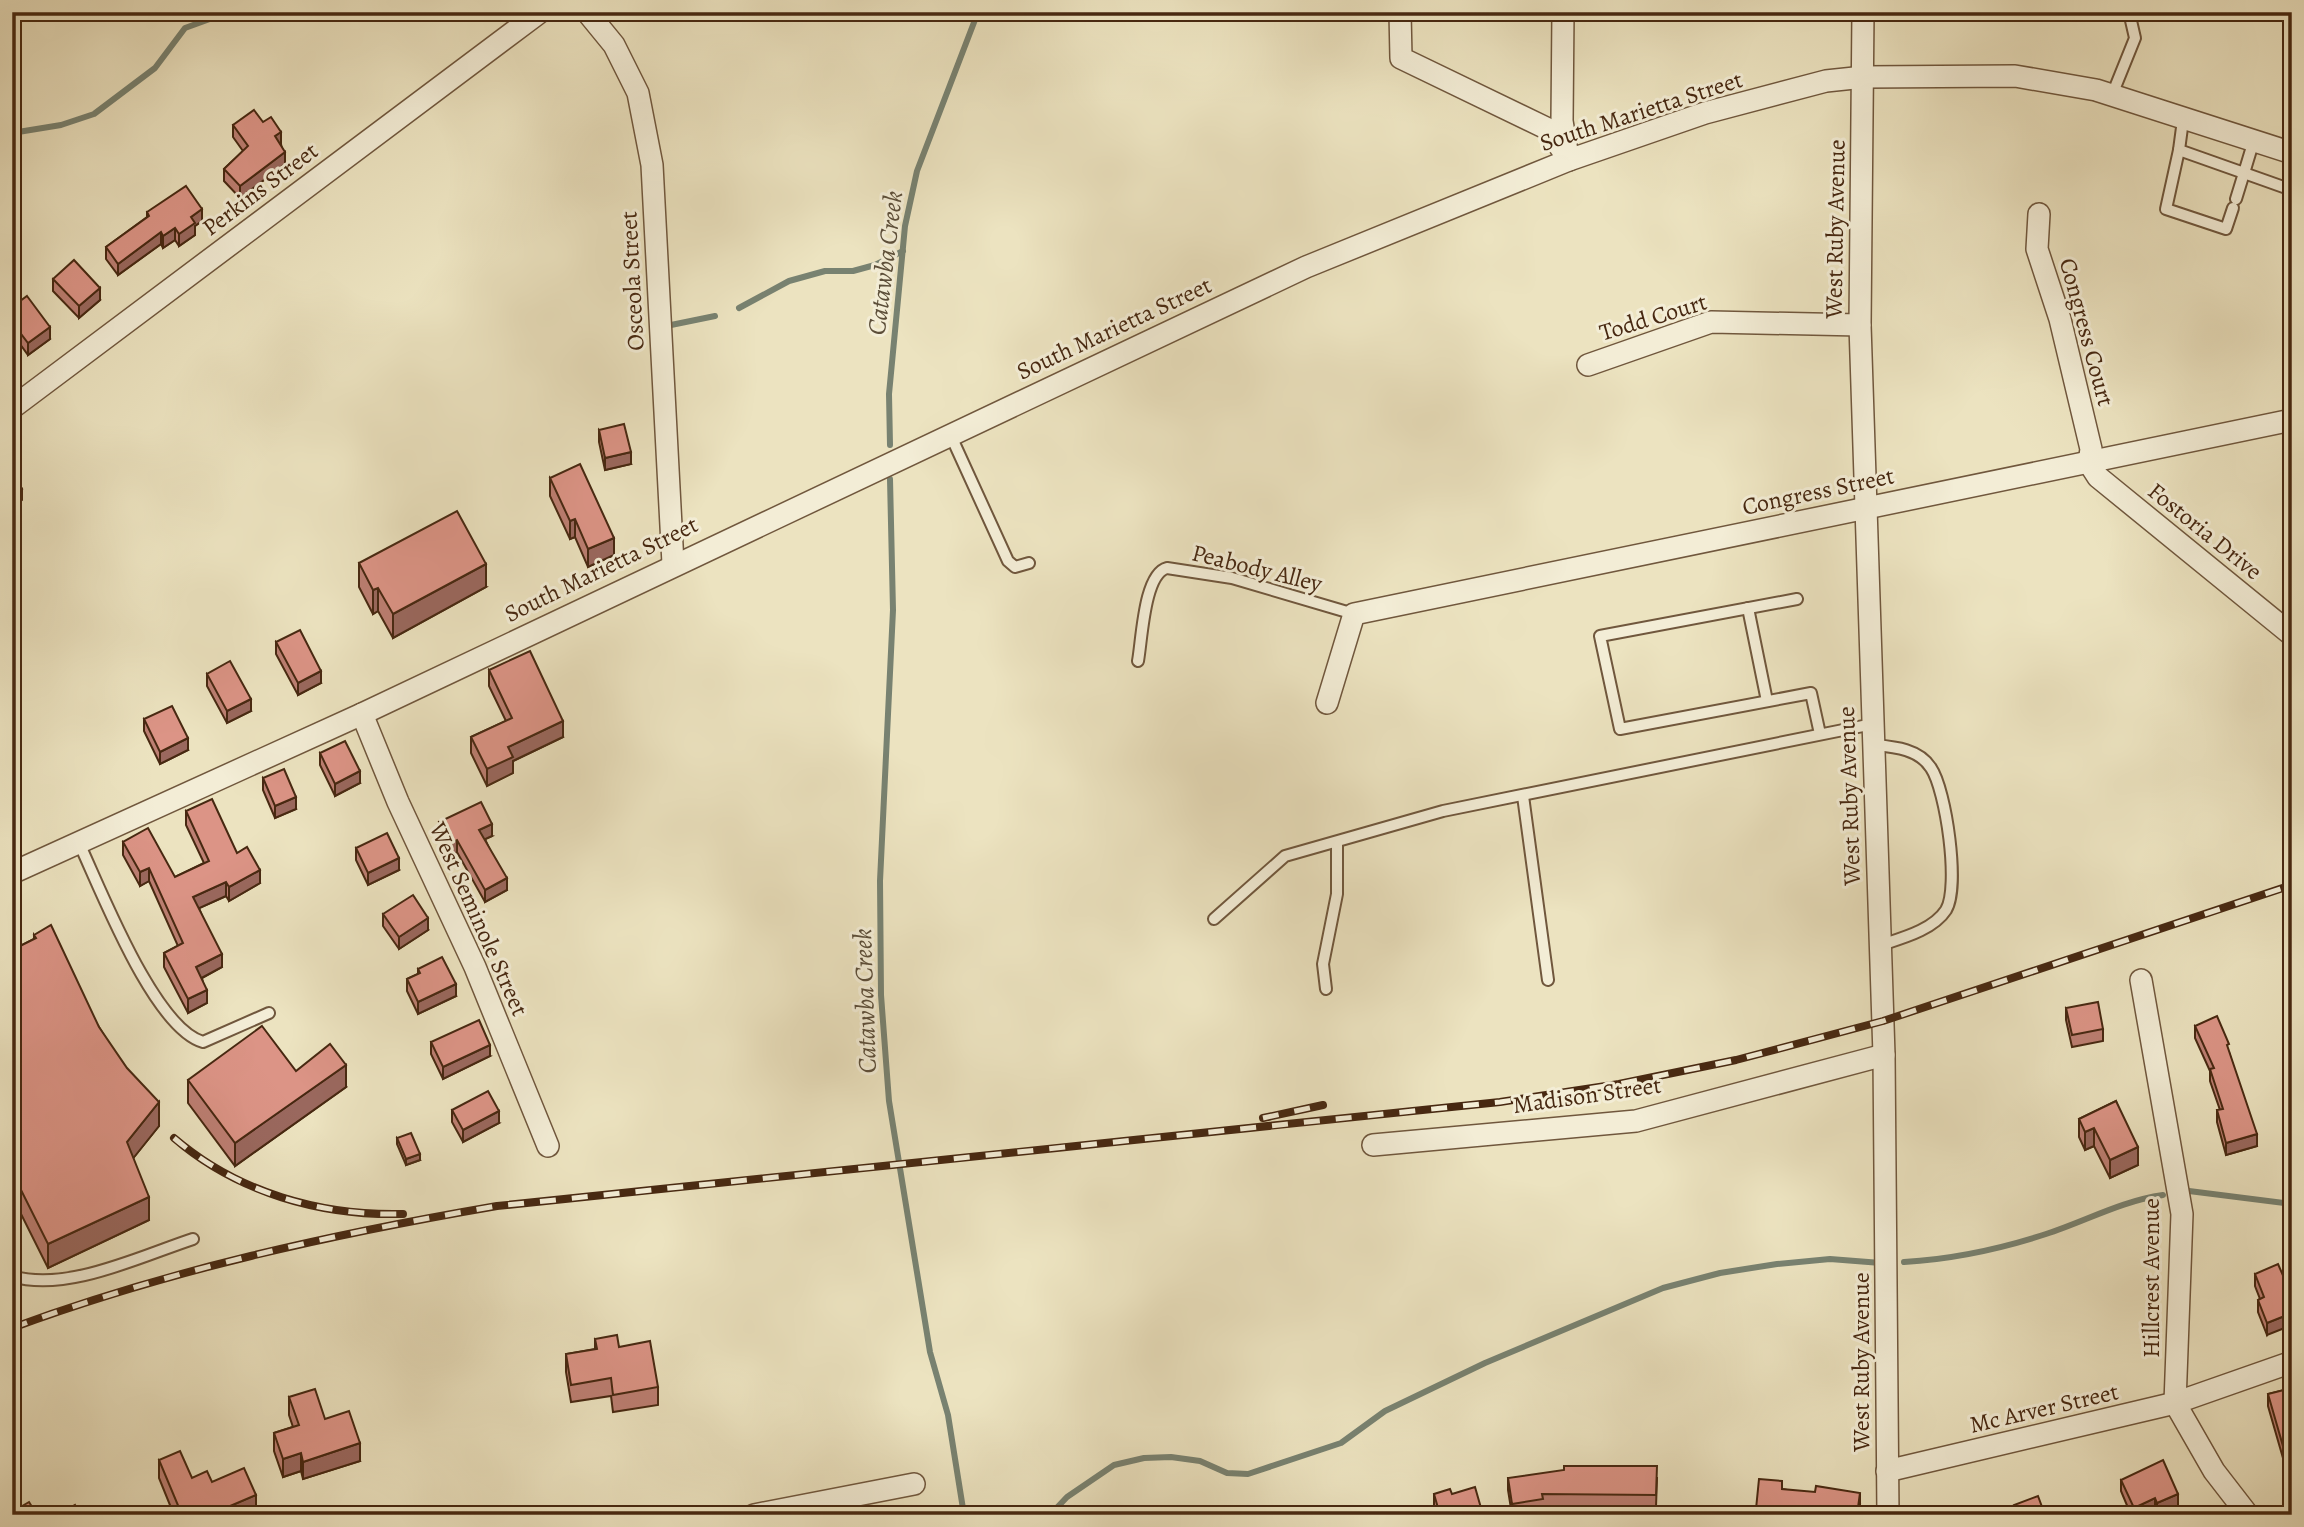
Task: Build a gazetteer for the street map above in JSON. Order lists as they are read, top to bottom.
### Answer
{
  "streets": {
    "street": [
      "South Marietta Street",
      "Perkins Street",
      "West Ruby Avenue",
      "Osceola Street",
      "Todd Court",
      "Congress Court",
      "Congress Street",
      "Fostoria Drive",
      "West Seminole Street",
      "Madison Street",
      "Hillcrest Avenue",
      "Mc Arver Street"
    ],
    "lane": ["Peabody Alley"]
  },
  "crossings": [
    ["South Marietta Street", "West Ruby Avenue"],
    ["South Marietta Street", "Osceola Street"],
    ["South Marietta Street", "West Seminole Street"],
    ["West Ruby Avenue", "Todd Court"],
    ["West Ruby Avenue", "Congress Street"],
    ["West Ruby Avenue", "Madison Street"],
    ["West Ruby Avenue", "Mc Arver Street"],
    ["Congress Court", "Congress Street"],
    ["Congress Court", "Fostoria Drive"],
    ["Congress Street", "Fostoria Drive"],
    ["Congress Street", "Peabody Alley"],
    ["Hillcrest Avenue", "Mc Arver Street"]
  ],
  "water": ["Catawba Creek"]
}
